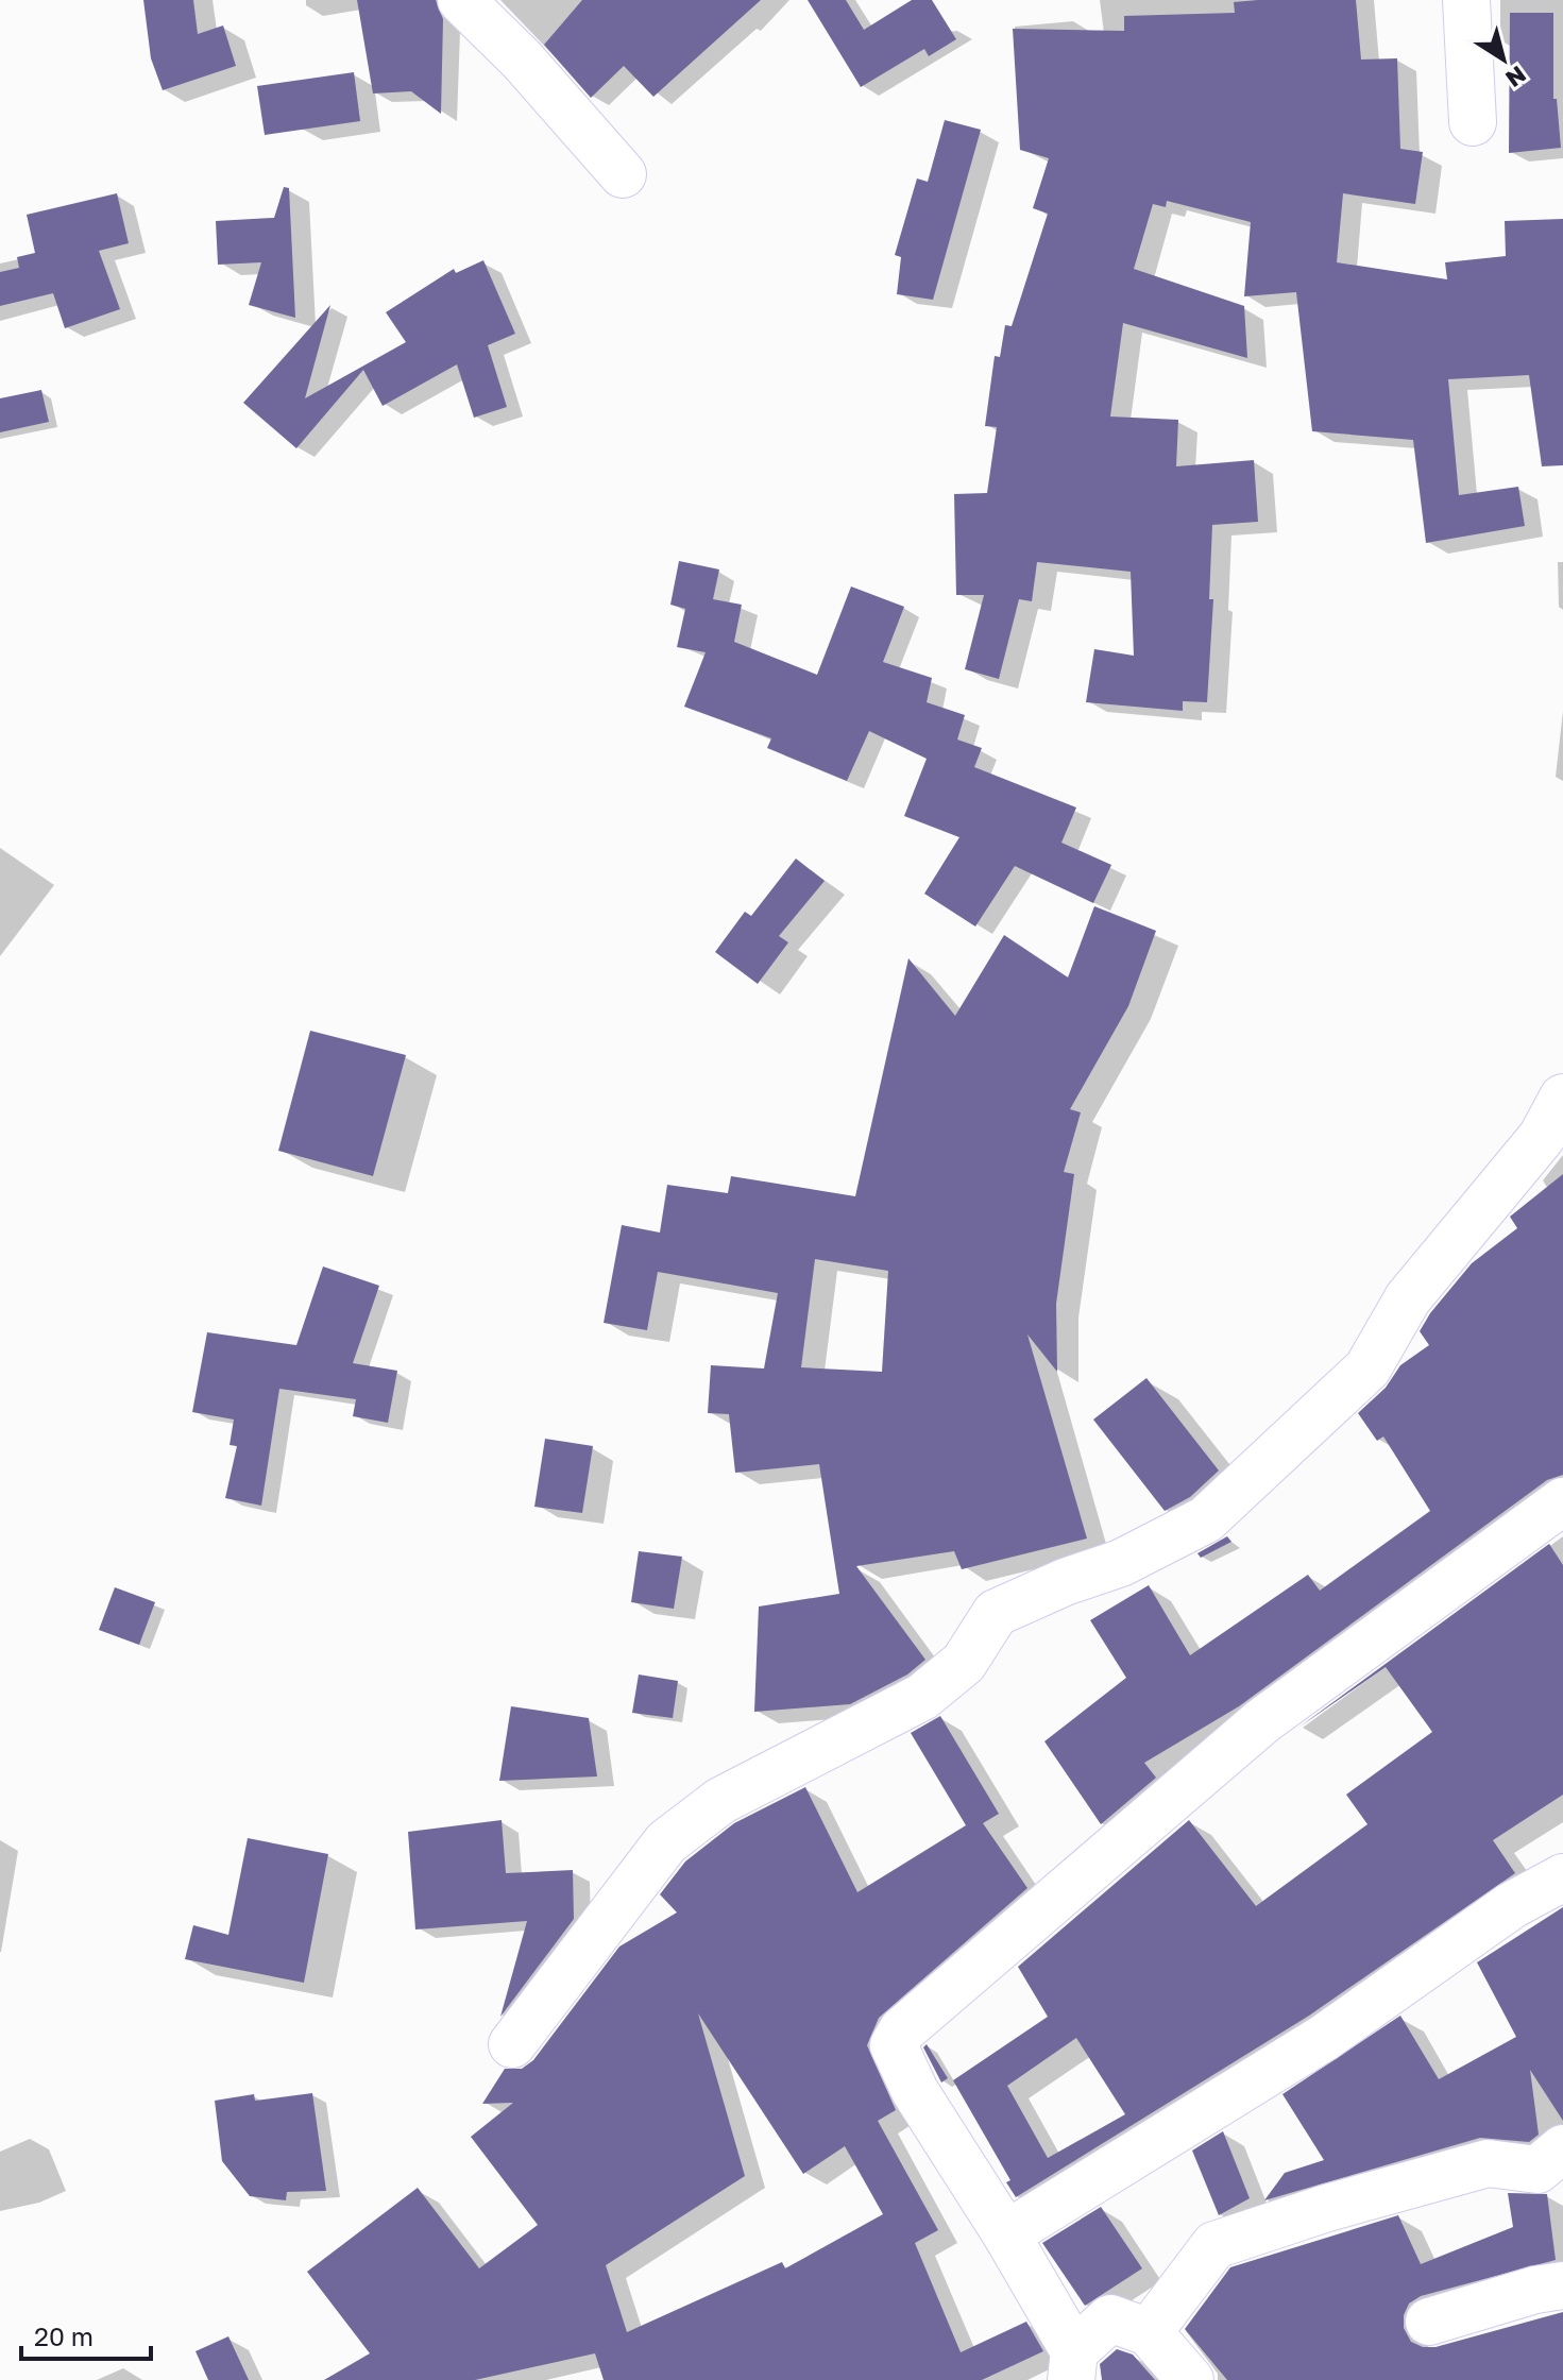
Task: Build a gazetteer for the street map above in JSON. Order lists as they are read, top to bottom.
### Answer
{
  "scale_bar": "20 m",
  "north": "bottom right"
}
